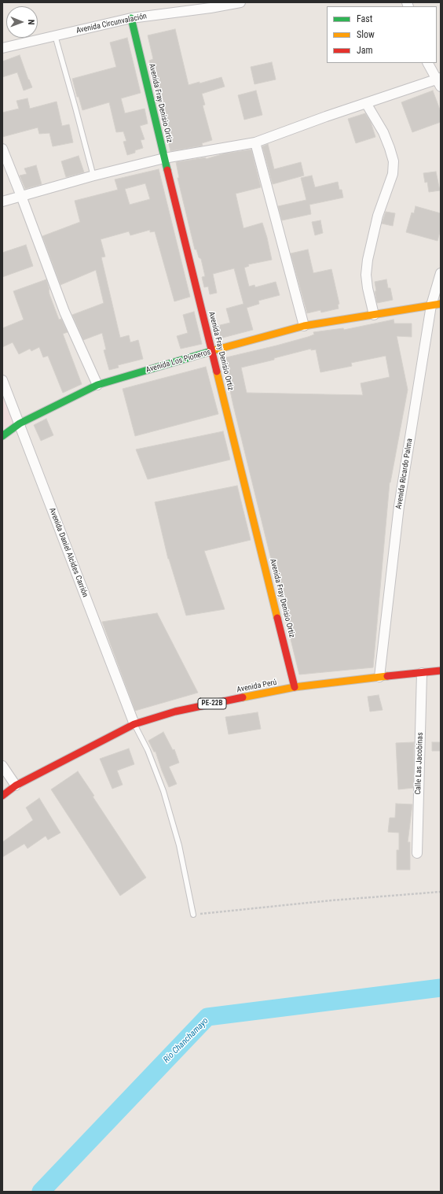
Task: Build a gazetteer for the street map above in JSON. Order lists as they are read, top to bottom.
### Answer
{
  "streets": {
    "main road": [
      "Avenida Fray Denisio Ortiz",
      "Avenida Los Pioneros",
      "Avenida Perú",
      "PE-22B"
    ],
    "street": [
      "Avenida Circunvalación",
      "Avenida Ricardo Palma",
      "Avenida Daniel Alcides Carrión",
      "Calle Las Jacobinas"
    ]
  },
  "crossings": [
    ["Avenida Circunvalación", "Avenida Fray Denisio Ortiz"],
    ["Avenida Fray Denisio Ortiz", "Avenida Los Pioneros"],
    ["Avenida Fray Denisio Ortiz", "Avenida Perú"],
    ["Avenida Los Pioneros", "Avenida Ricardo Palma"],
    ["Avenida Los Pioneros", "Avenida Daniel Alcides Carrión"],
    ["Avenida Ricardo Palma", "Avenida Perú"],
    ["Avenida Daniel Alcides Carrión", "Avenida Perú"],
    ["Avenida Perú", "Calle Las Jacobinas"]
  ],
  "water": ["Río Chanchamayo"],
  "legend": ["Fast", "Slow", "Jam"],
  "north": "right"
}
